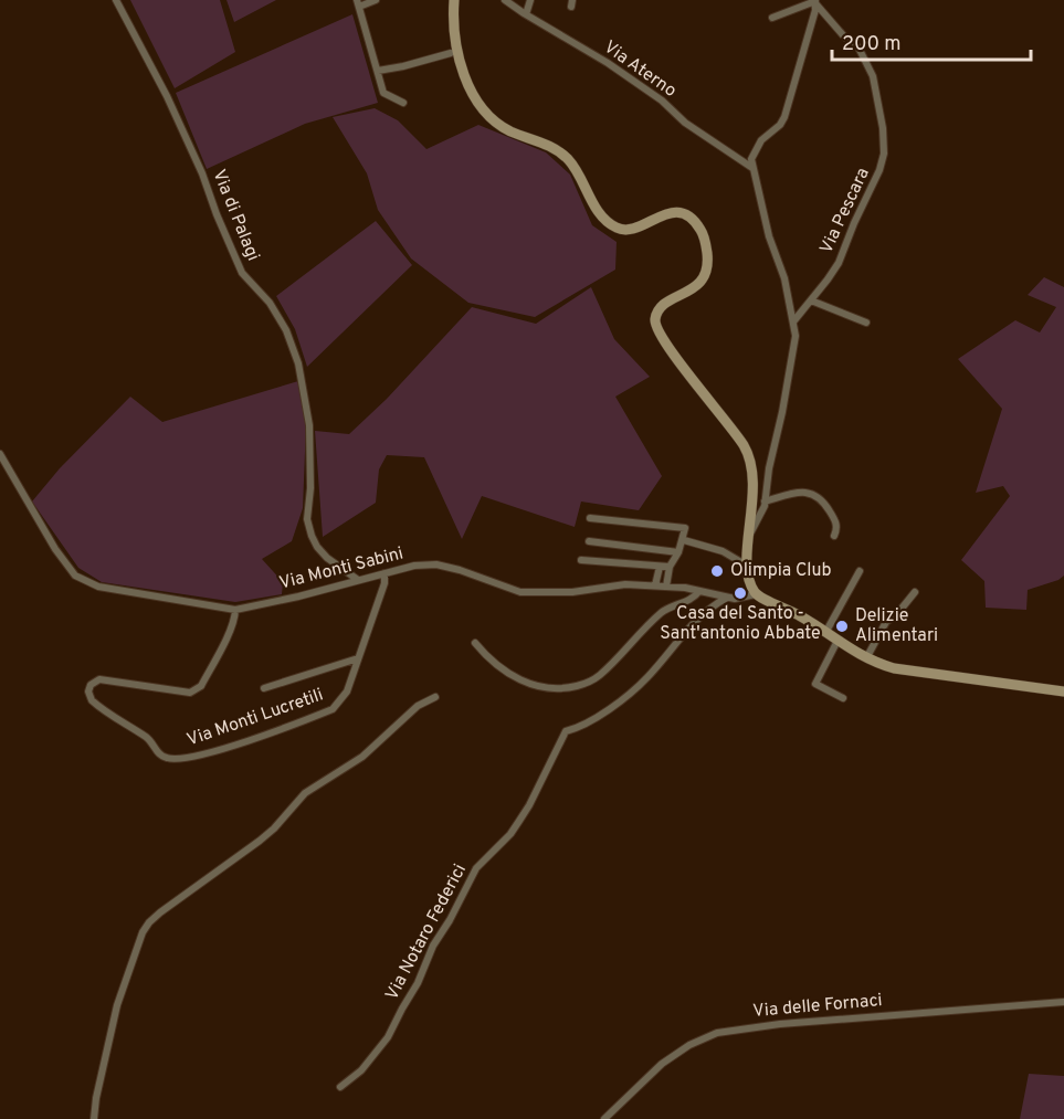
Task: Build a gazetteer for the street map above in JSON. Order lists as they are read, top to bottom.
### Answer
{
  "streets": {
    "street": [
      "Via Aterno",
      "Via Pescara",
      "Via di Palagi",
      "Via Monti Sabini",
      "Via Monti Lucretili",
      "Via Notaro Federici",
      "Via delle Fornaci"
    ]
  },
  "crossings": [
    ["Via di Palagi", "Via Monti Sabini"],
    ["Via Monti Sabini", "Via Monti Lucretili"],
    ["Via Monti Sabini", "Via Notaro Federici"]
  ],
  "places": ["Olimpia Club", "Casa del Santo - Sant'antonio Abbate", "Delizie Alimentari"],
  "scale_bar": "200 m"
}
